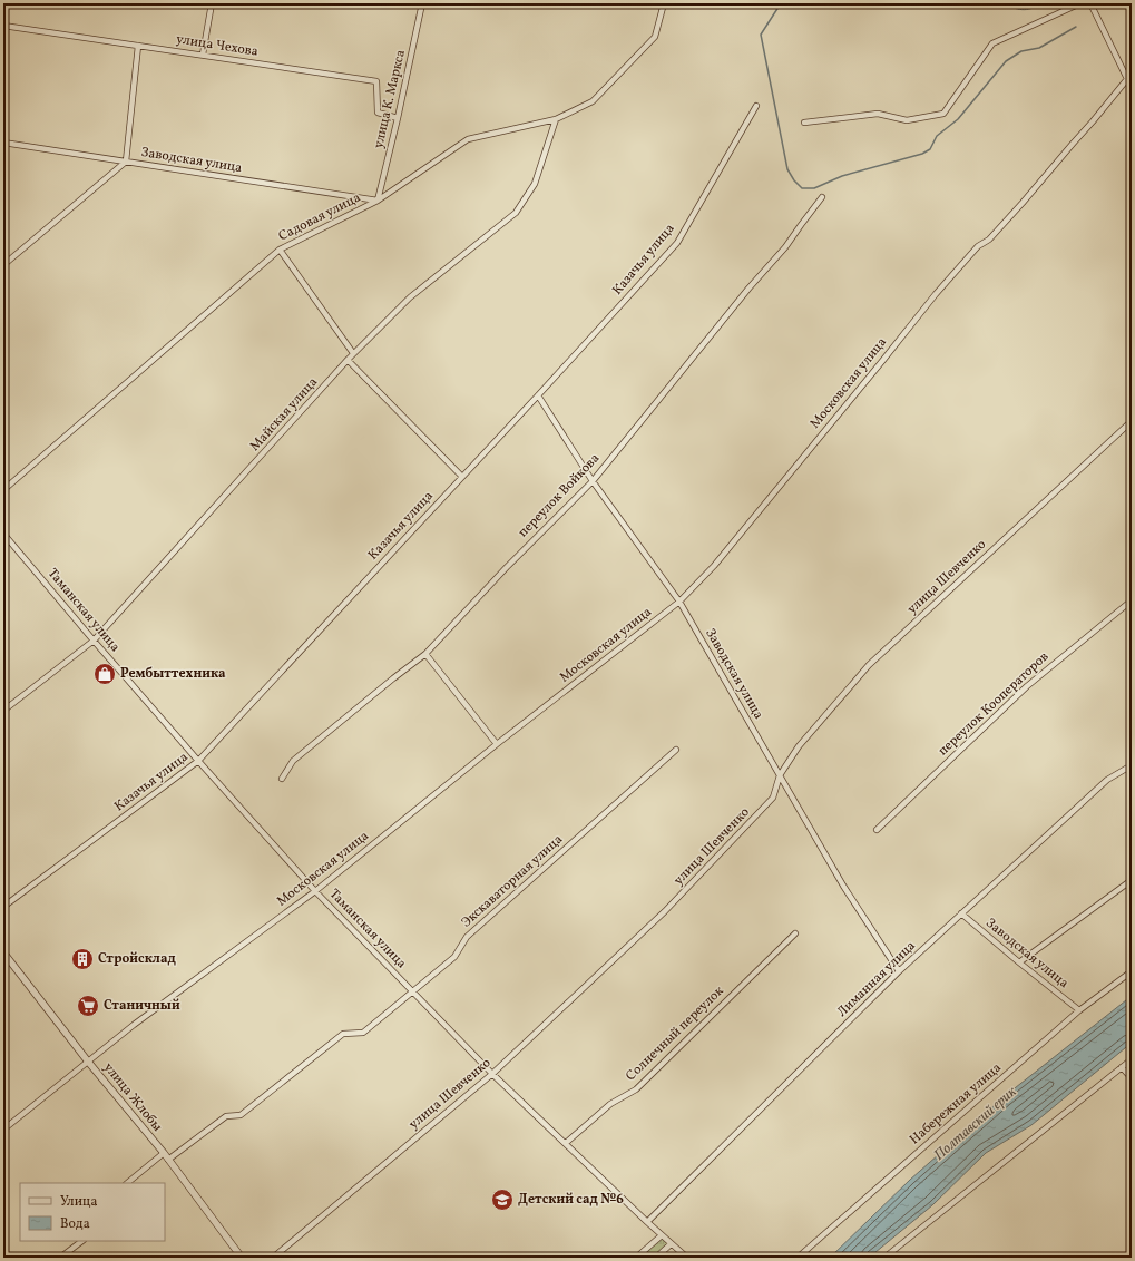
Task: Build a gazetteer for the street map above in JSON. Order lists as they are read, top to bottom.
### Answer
{
  "streets": {
    "street": [
      "улица Чехова",
      "улица К. Маркса",
      "Заводская улица",
      "Садовая улица",
      "Казачья улица",
      "Московская улица",
      "Майская улица",
      "переулок Войкова",
      "улица Шевченко",
      "Таманская улица",
      "переулок Кооператоров",
      "Экскаваторная улица",
      "Лиманная улица",
      "Солнечный переулок",
      "улица Жлобы",
      "Набережная улица"
    ]
  },
  "crossings": [
    ["улица Чехова", "улица К. Маркса"],
    ["улица К. Маркса", "Заводская улица"],
    ["улица К. Маркса", "Садовая улица"],
    ["Заводская улица", "Садовая улица"],
    ["Заводская улица", "Казачья улица"],
    ["Заводская улица", "Московская улица"],
    ["Заводская улица", "переулок Войкова"],
    ["Заводская улица", "улица Шевченко"],
    ["Заводская улица", "Лиманная улица"],
    ["Заводская улица", "Набережная улица"],
    ["Садовая улица", "Майская улица"],
    ["Казачья улица", "Таманская улица"],
    ["Московская улица", "Таманская улица"],
    ["Московская улица", "улица Жлобы"],
    ["Майская улица", "Таманская улица"],
    ["улица Шевченко", "Таманская улица"],
    ["Таманская улица", "Экскаваторная улица"],
    ["Таманская улица", "Лиманная улица"],
    ["Таманская улица", "Солнечный переулок"],
    ["Экскаваторная улица", "улица Жлобы"]
  ],
  "water": ["Полтавский ерик"],
  "places": {
    "shop": ["Рембыттехника"],
    "building": ["Стройсклад"],
    "supermarket": ["Станичный"],
    "school or university": ["Детский сад №6"]
  },
  "legend": ["Улица", "Вода"]
}
